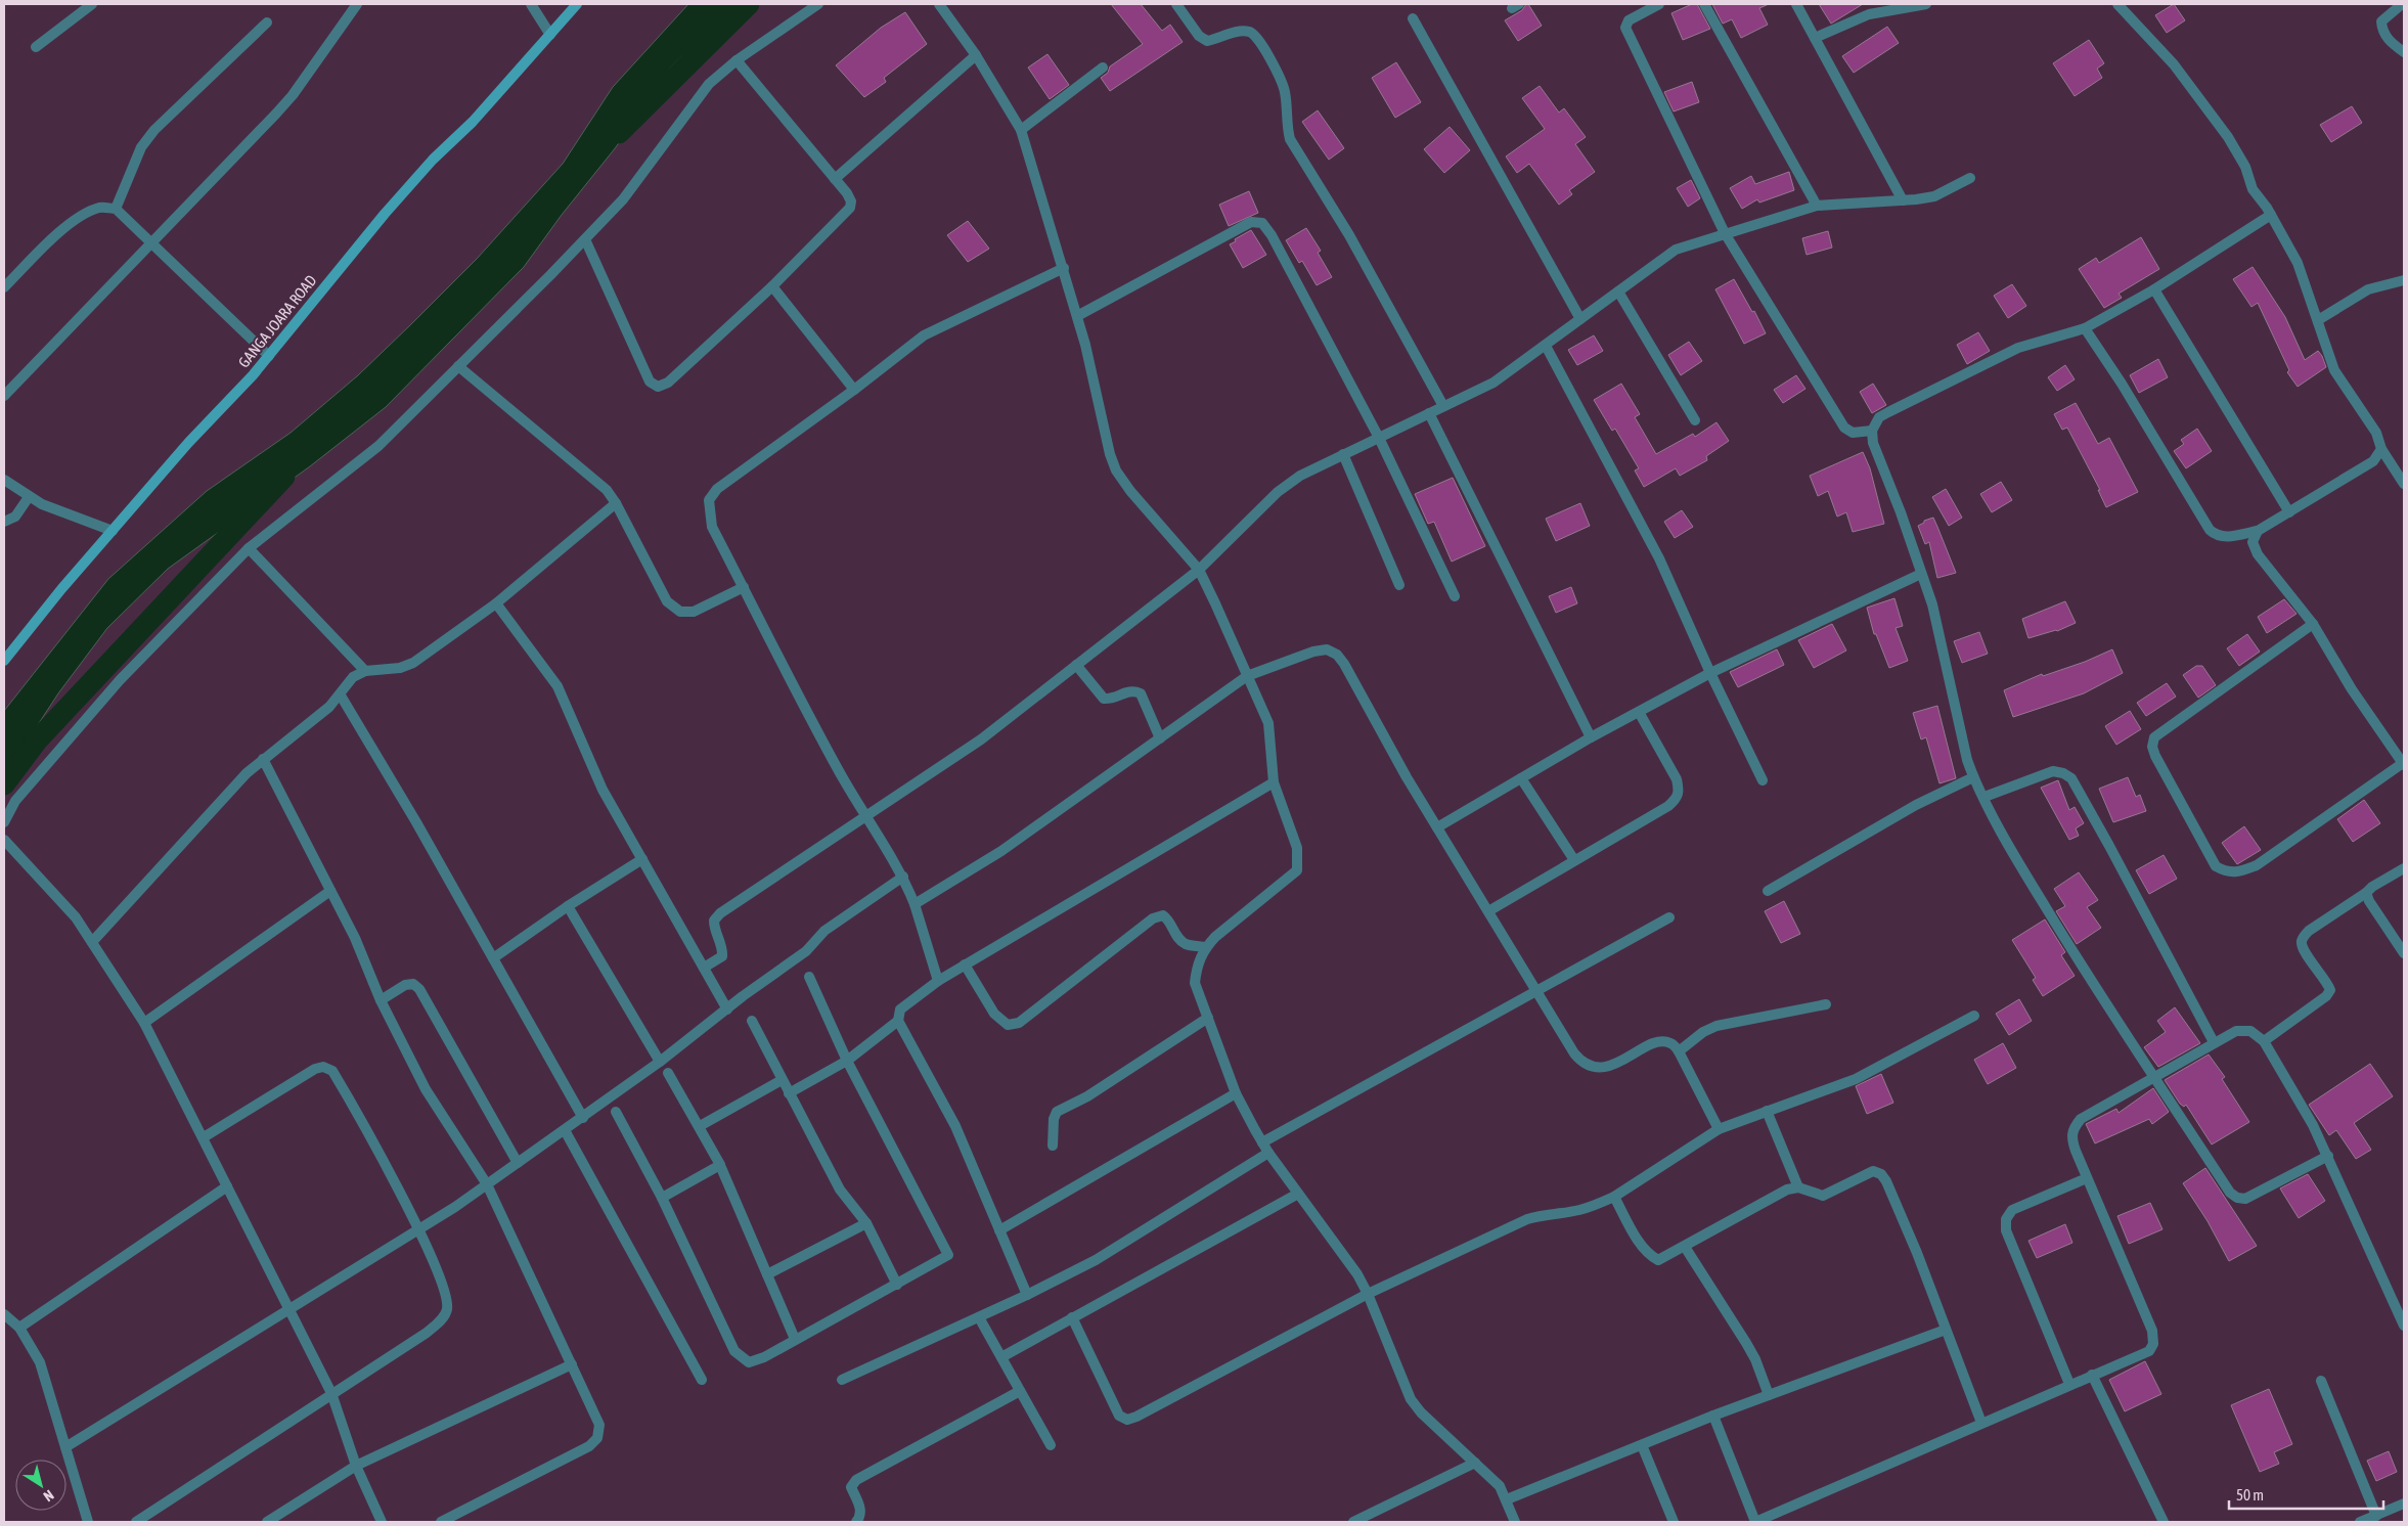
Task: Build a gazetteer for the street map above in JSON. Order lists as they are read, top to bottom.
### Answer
{
  "streets": {
    "main road": ["GANGA JOARA ROAD"]
  },
  "scale_bar": "50 m",
  "north": "bottom right"
}
